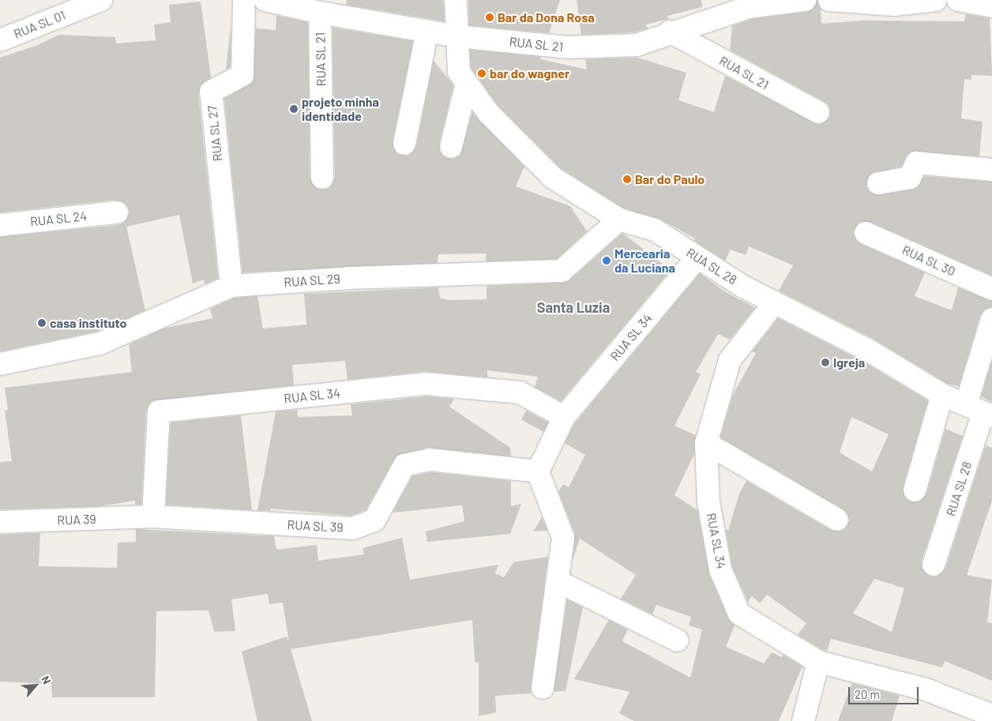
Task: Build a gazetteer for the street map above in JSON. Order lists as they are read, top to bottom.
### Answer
{
  "streets": {
    "street": [
      "RUA SL 01",
      "RUA SL 21",
      "RUA SL 27",
      "RUA SL 24",
      "RUA SL 30",
      "RUA SL 28",
      "RUA SL 29",
      "RUA SL 34",
      "RUA 39",
      "RUA SL 39"
    ]
  },
  "crossings": [
    ["RUA SL 21", "RUA SL 28"],
    ["RUA SL 27", "RUA SL 29"],
    ["RUA SL 28", "RUA SL 29"],
    ["RUA SL 28", "RUA SL 34"],
    ["RUA SL 34", "RUA 39"],
    ["RUA SL 34", "RUA SL 39"],
    ["RUA 39", "RUA SL 39"]
  ],
  "districts": ["Santa Luzia"],
  "places": [
    "Bar da Dona Rosa",
    "bar do wagner",
    "projeto minha identidade",
    "Bar do Paulo",
    "Mercearia da Luciana",
    "casa instituto",
    "Igreja"
  ],
  "scale_bar": "20 m",
  "north": "top right"
}
